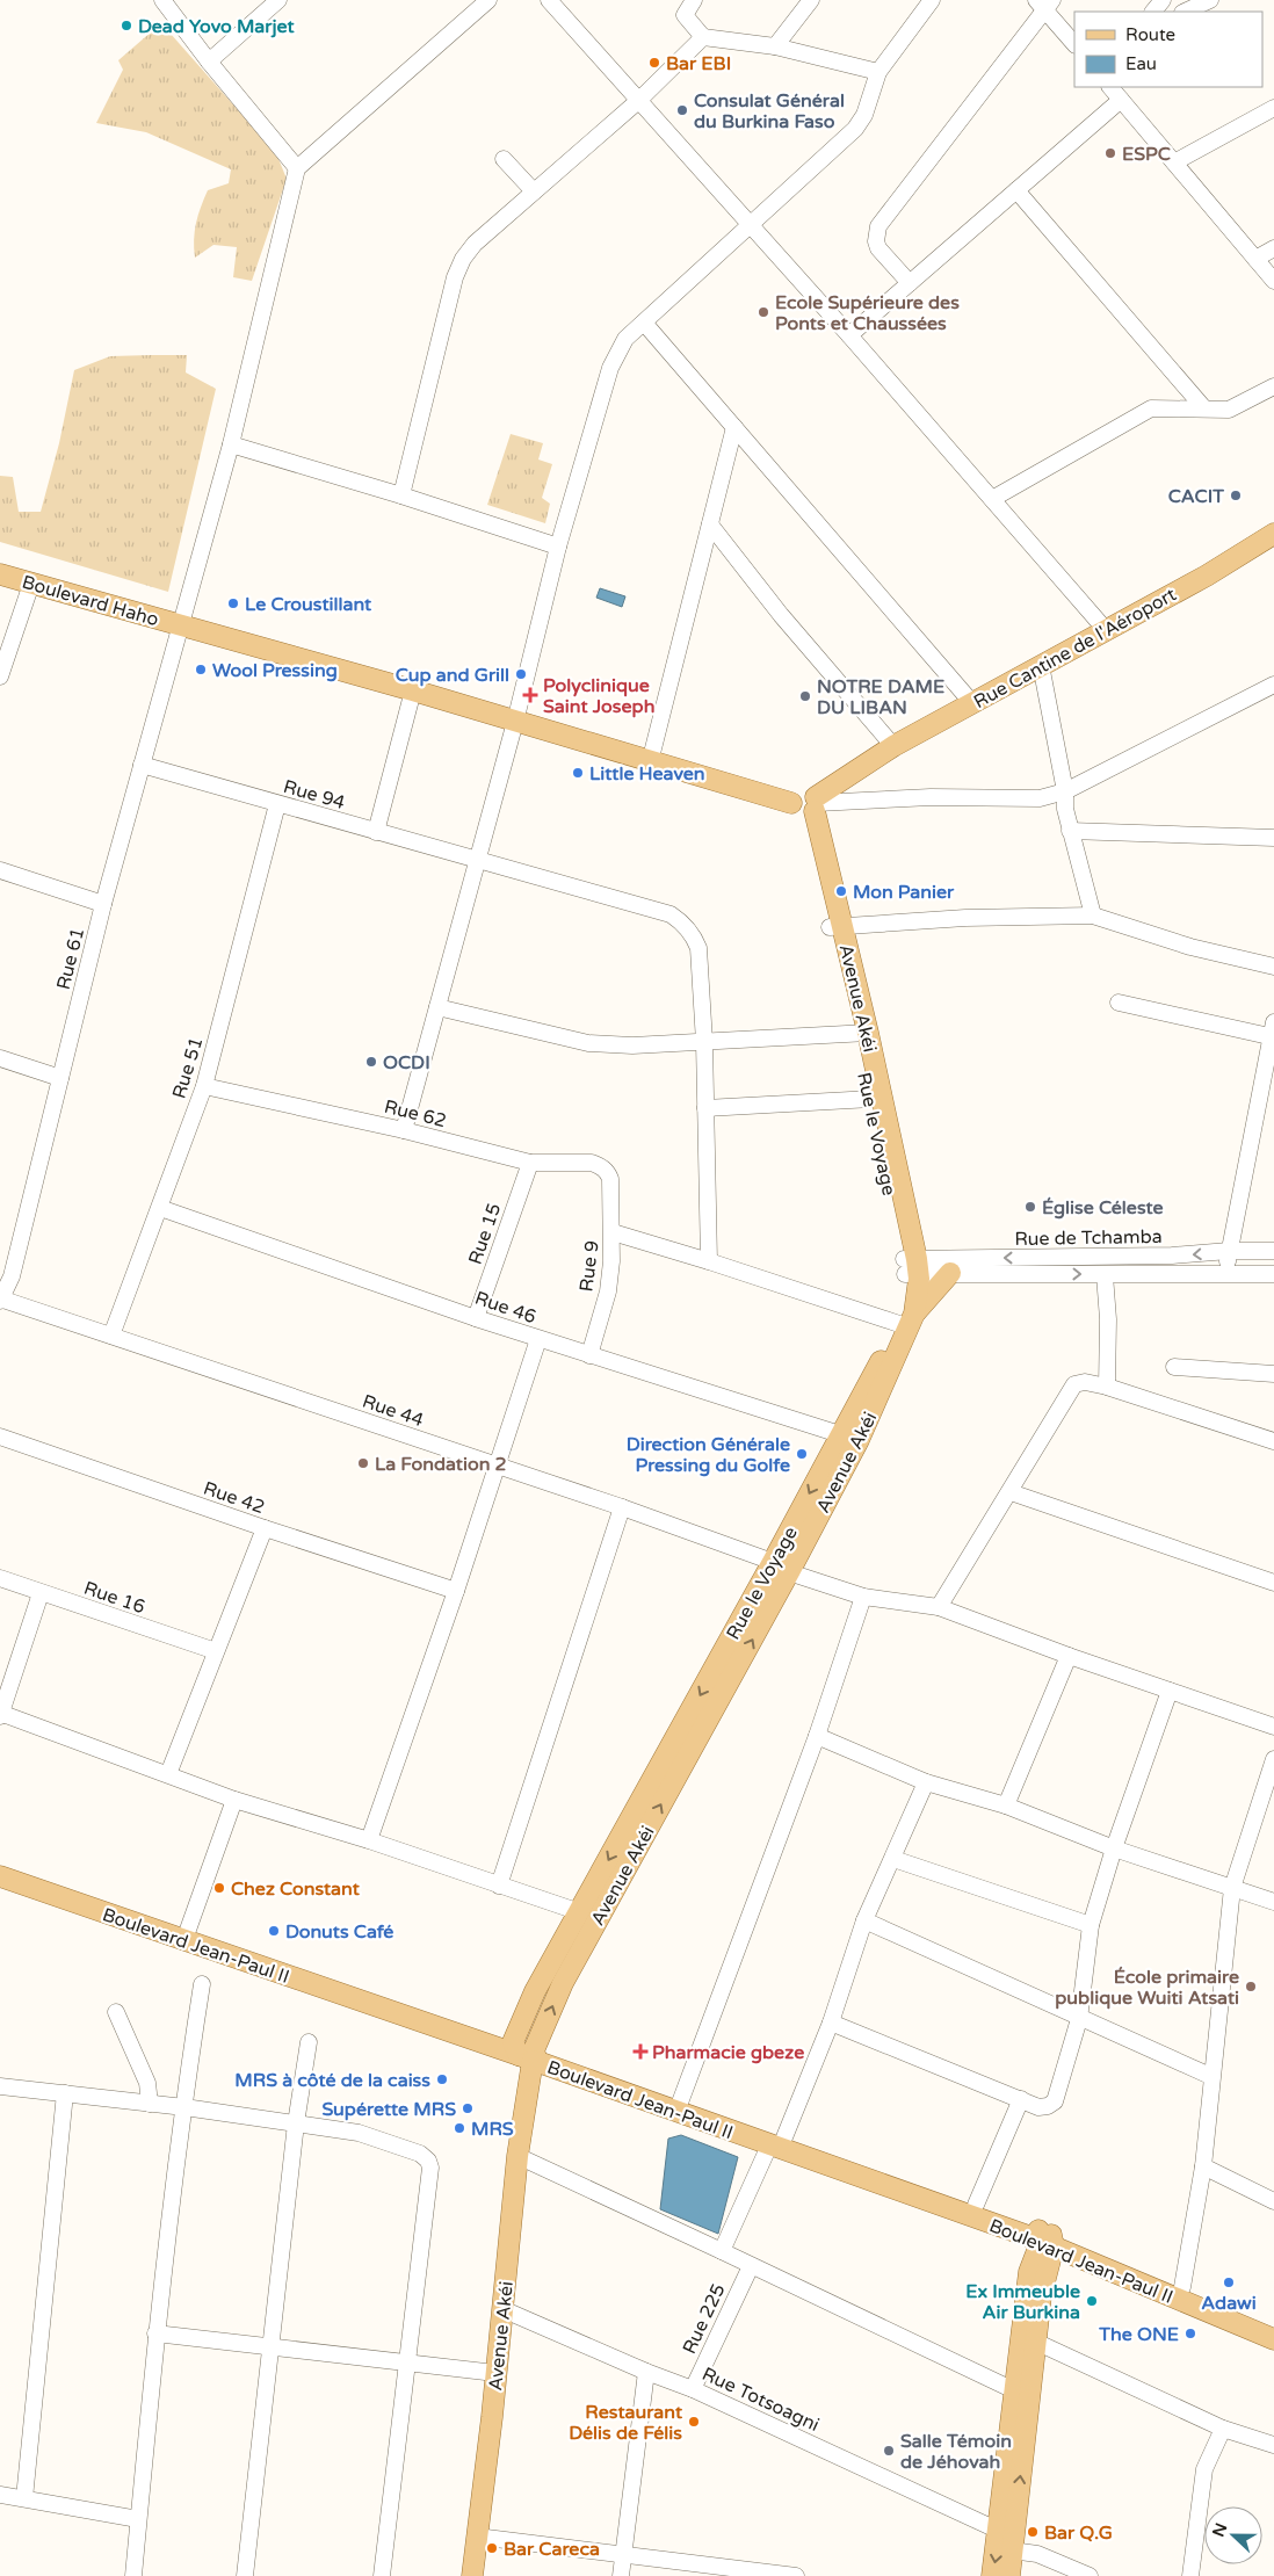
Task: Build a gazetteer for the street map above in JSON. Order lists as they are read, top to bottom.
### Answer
{
  "streets": {
    "main road": [
      "Boulevard Haho",
      "Rue Cantine de l'Aéroport",
      "Avenue Akéi",
      "Rue le Voyage",
      "Boulevard Jean-Paul II"
    ],
    "street": [
      "Rue 94",
      "Rue 61",
      "Rue 51",
      "Rue 62",
      "Rue 15",
      "Rue de Tchamba",
      "Rue 9",
      "Rue 46",
      "Rue 44",
      "Rue 42",
      "Rue 16",
      "Rue 225",
      "Rue Totsoagni"
    ]
  },
  "crossings": [
    ["Boulevard Haho", "Rue Cantine de l'Aéroport"],
    ["Boulevard Haho", "Rue 61"],
    ["Boulevard Haho", "Rue le Voyage"],
    ["Rue Cantine de l'Aéroport", "Rue le Voyage"],
    ["Rue 94", "Rue 61"],
    ["Rue 94", "Rue 51"],
    ["Rue 61", "Rue 44"],
    ["Avenue Akéi", "Rue le Voyage"],
    ["Avenue Akéi", "Rue de Tchamba"],
    ["Avenue Akéi", "Rue 44"],
    ["Avenue Akéi", "Boulevard Jean-Paul II"],
    ["Avenue Akéi", "Rue Totsoagni"],
    ["Rue 51", "Rue 62"],
    ["Rue 51", "Rue 46"],
    ["Rue 51", "Rue 44"],
    ["Rue 62", "Rue 15"],
    ["Rue 62", "Rue 9"],
    ["Rue le Voyage", "Rue de Tchamba"],
    ["Rue le Voyage", "Rue 46"],
    ["Rue le Voyage", "Rue 44"],
    ["Rue le Voyage", "Boulevard Jean-Paul II"],
    ["Rue 15", "Rue 46"],
    ["Rue 9", "Rue 46"],
    ["Rue 225", "Rue Totsoagni"]
  ],
  "one_way": ["Avenue Akéi"],
  "places": {
    "other": [
      "Dead Yovo Marjet",
      "Bar EBI",
      "Consulat Général du Burkina Faso",
      "ESPC",
      "Ecole Supérieure des Ponts et Chaussées",
      "CACIT",
      "Le Croustillant",
      "Wool Pressing",
      "Cup and Grill",
      "NOTRE DAME DU LIBAN",
      "Little Heaven",
      "Mon Panier",
      "OCDI",
      "Église Céleste",
      "Direction Générale Pressing du Golfe",
      "La Fondation 2",
      "Chez Constant",
      "Donuts Café",
      "École primaire publique Wuiti Atsati",
      "MRS à côté de la caiss",
      "Supérette MRS",
      "MRS",
      "Adawi",
      "Ex Immeuble Air Burkina",
      "The ONE",
      "Restaurant Délis de Félis",
      "Salle Témoin de Jéhovah",
      "Bar Q.G",
      "Bar Careca"
    ],
    "health": ["Polyclinique Saint Joseph", "Pharmacie gbeze"]
  },
  "legend": ["Route", "Eau"],
  "north": "left"
}
